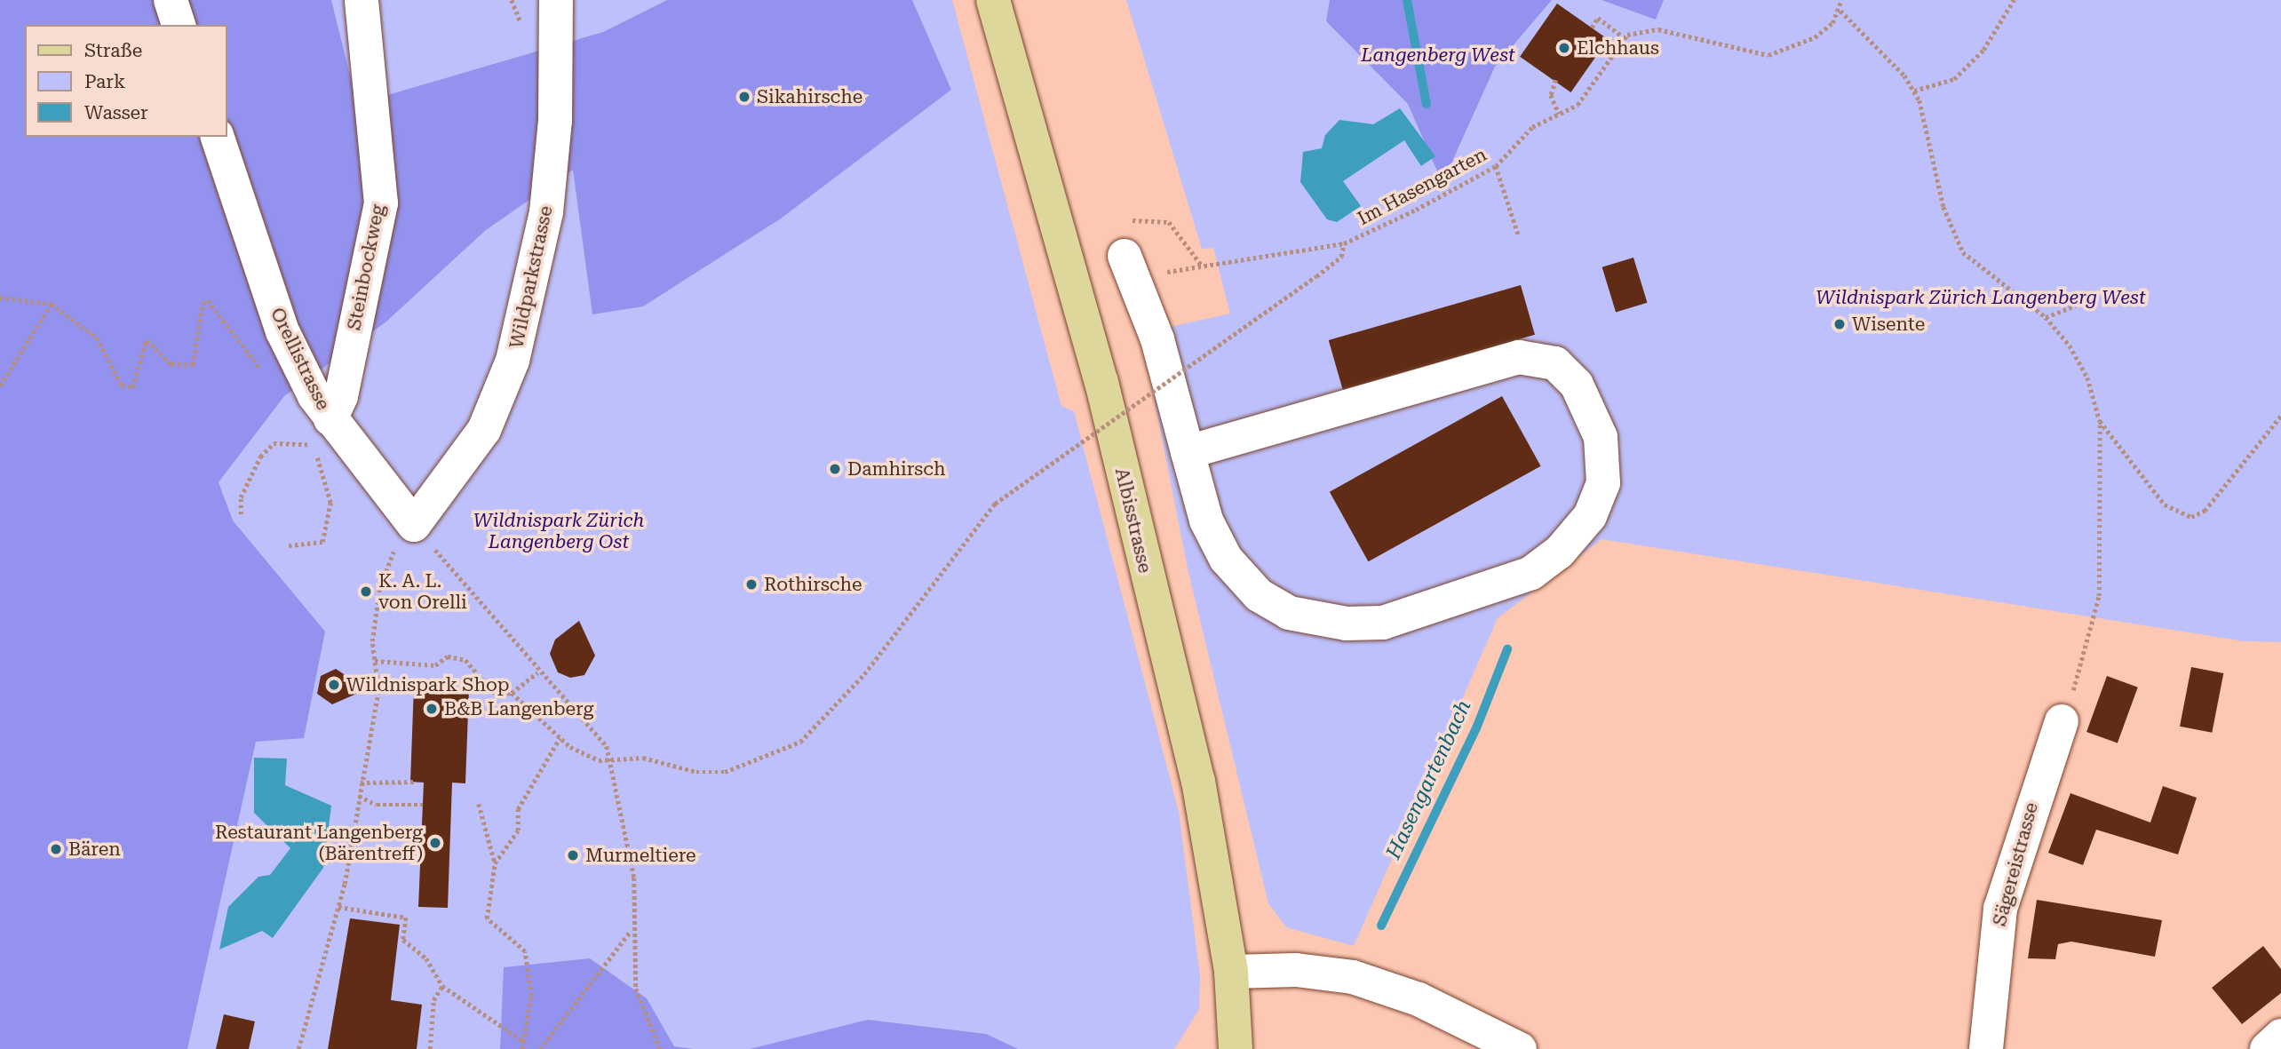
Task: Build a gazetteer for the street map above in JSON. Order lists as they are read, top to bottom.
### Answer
{
  "streets": {
    "main road": ["Albisstrasse"],
    "street": [
      "Steinbockweg",
      "Wildparkstrasse",
      "Orellistrasse",
      "Sägereistrasse"
    ],
    "path": ["Im Hasengarten"]
  },
  "crossings": [
    ["Steinbockweg", "Orellistrasse"],
    ["Wildparkstrasse", "Orellistrasse"]
  ],
  "water": ["Hasengartenbach"],
  "parks": ["Langenberg West", "Wildnispark Zürich Langenberg West", "Wildnispark Zürich Langenberg Ost"],
  "places": [
    "Elchhaus",
    "Sikahirsche",
    "Wisente",
    "Damhirsch",
    "Rothirsche",
    "K. A. L. von Orelli",
    "Wildnispark Shop",
    "B&B Langenberg",
    "Restaurant Langenberg (Bärentreff)",
    "Bären",
    "Murmeltiere"
  ],
  "legend": ["Straße", "Park", "Wasser"]
}
